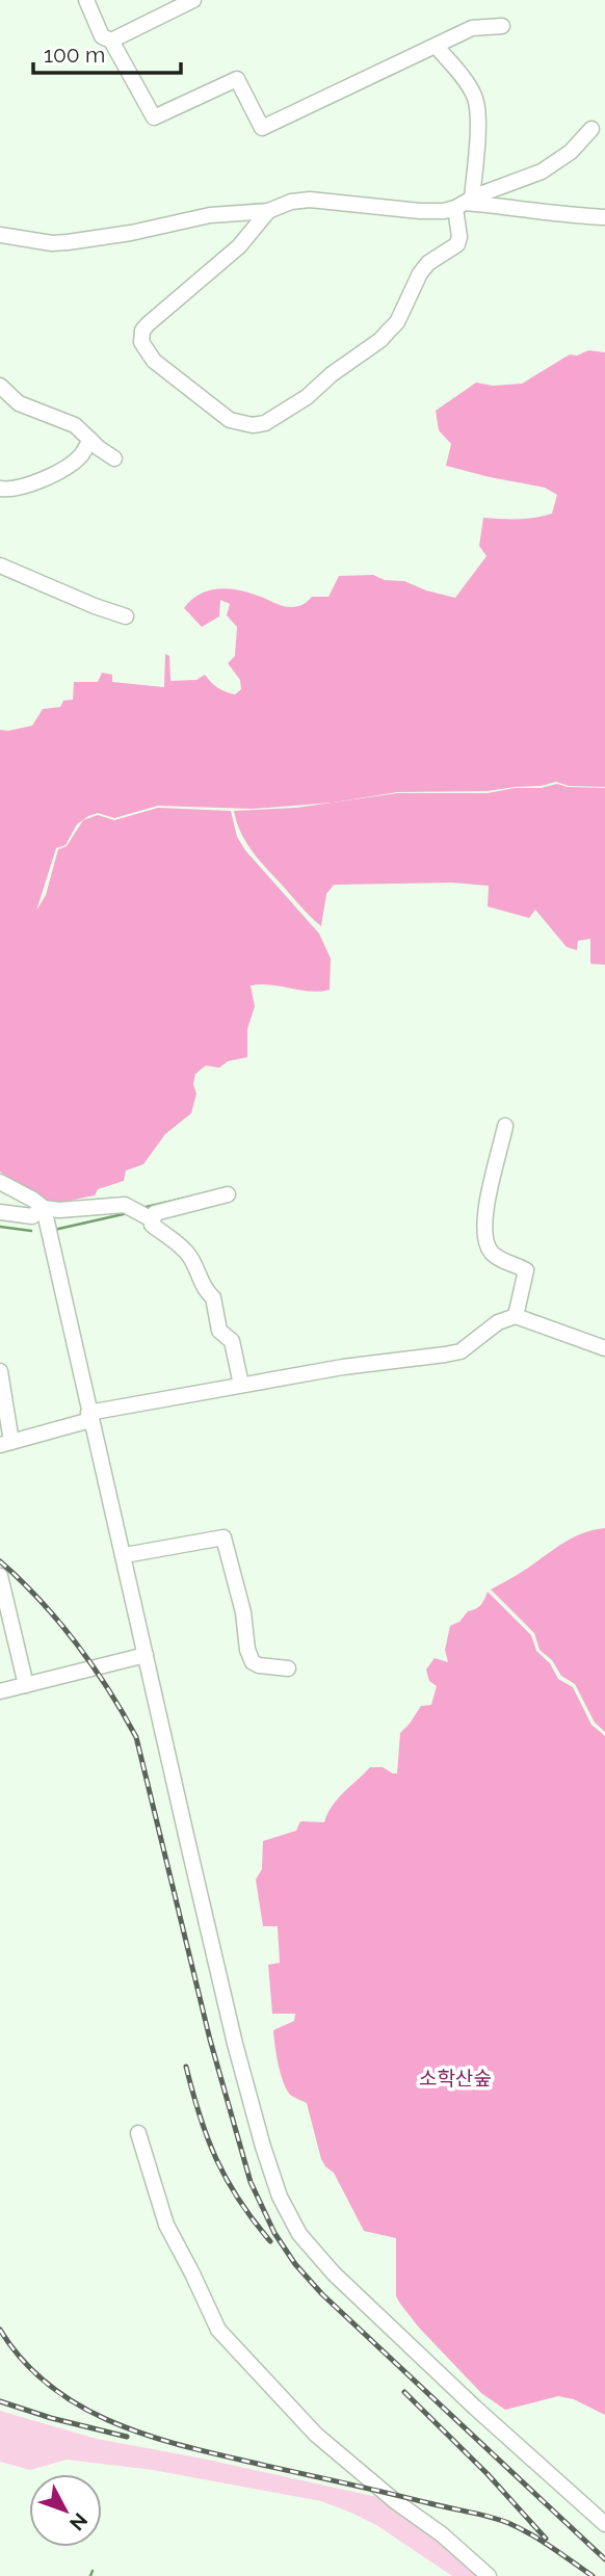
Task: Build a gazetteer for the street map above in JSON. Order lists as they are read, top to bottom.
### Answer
{
  "parks": ["소학산숲"],
  "scale_bar": "100 m",
  "north": "bottom right"
}
